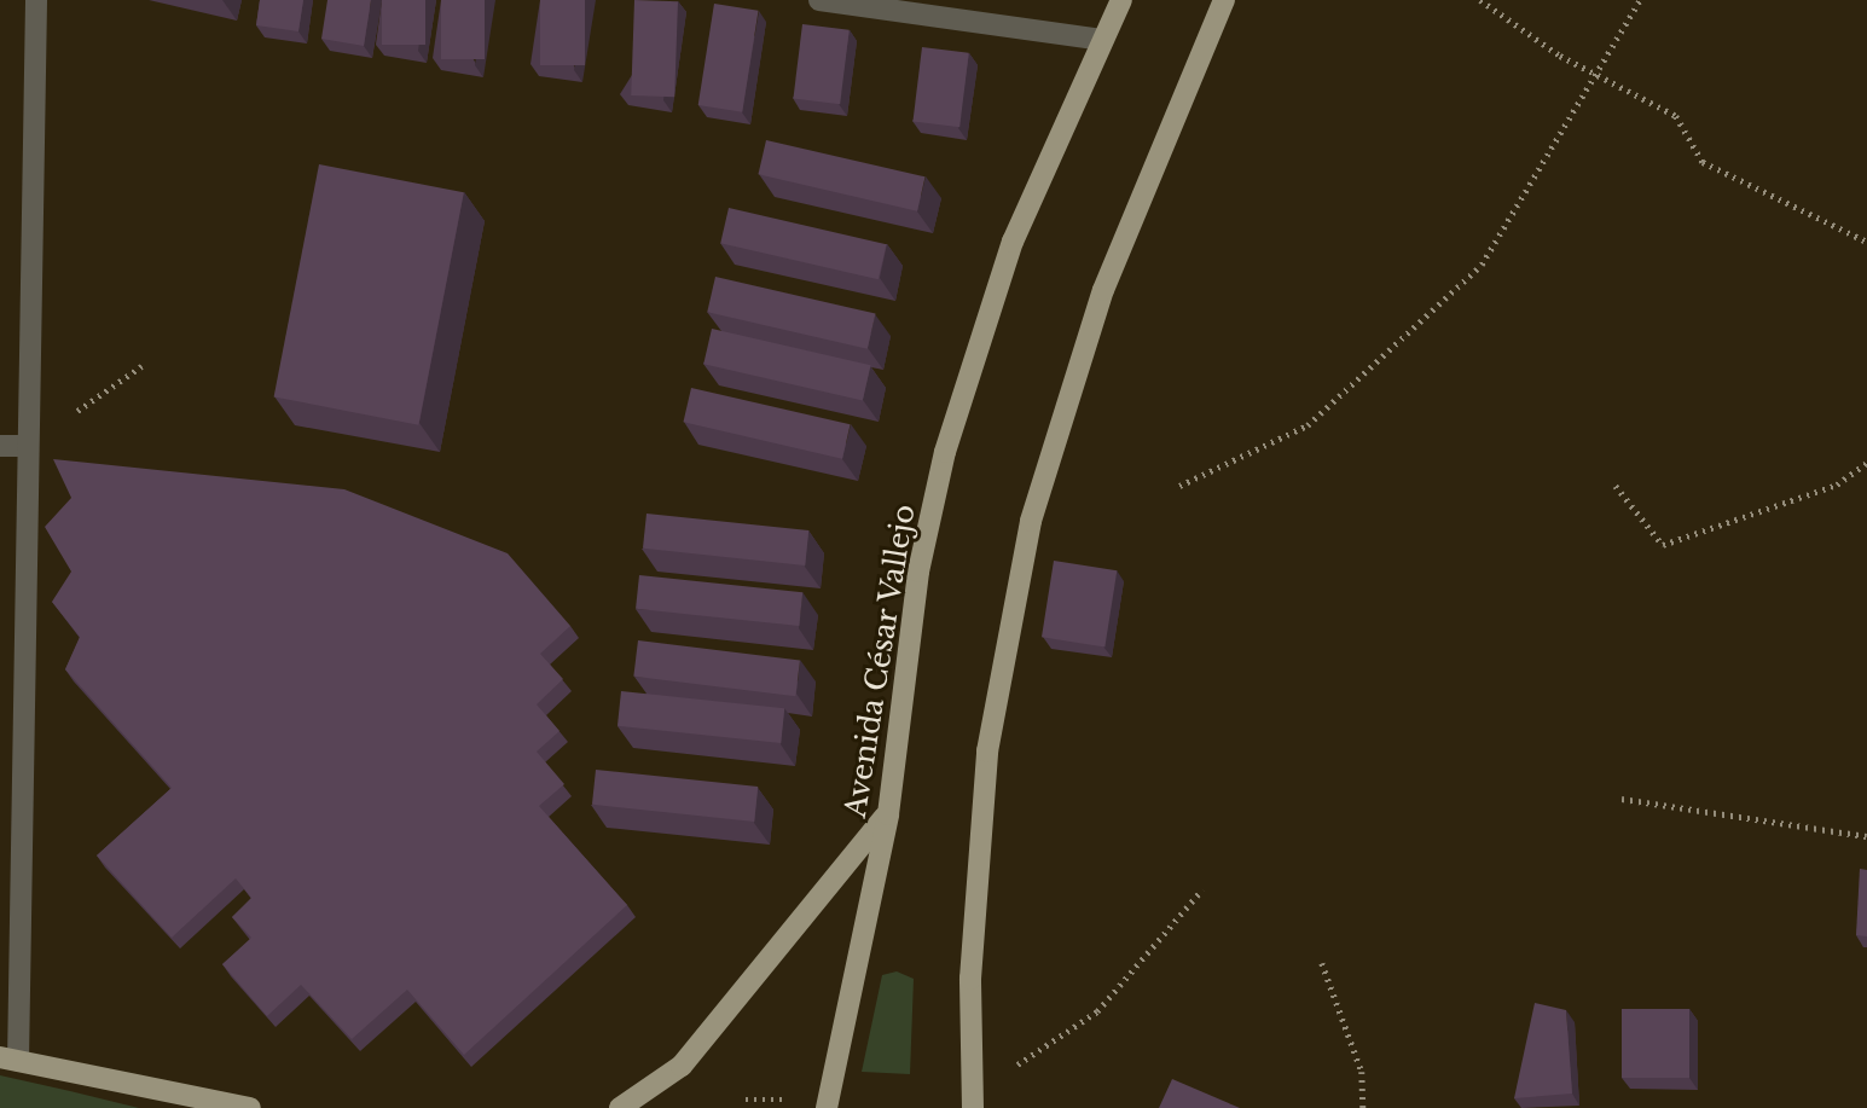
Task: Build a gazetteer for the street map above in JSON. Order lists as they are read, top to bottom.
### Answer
{
  "streets": {
    "main road": ["Avenida César Vallejo"]
  }
}
